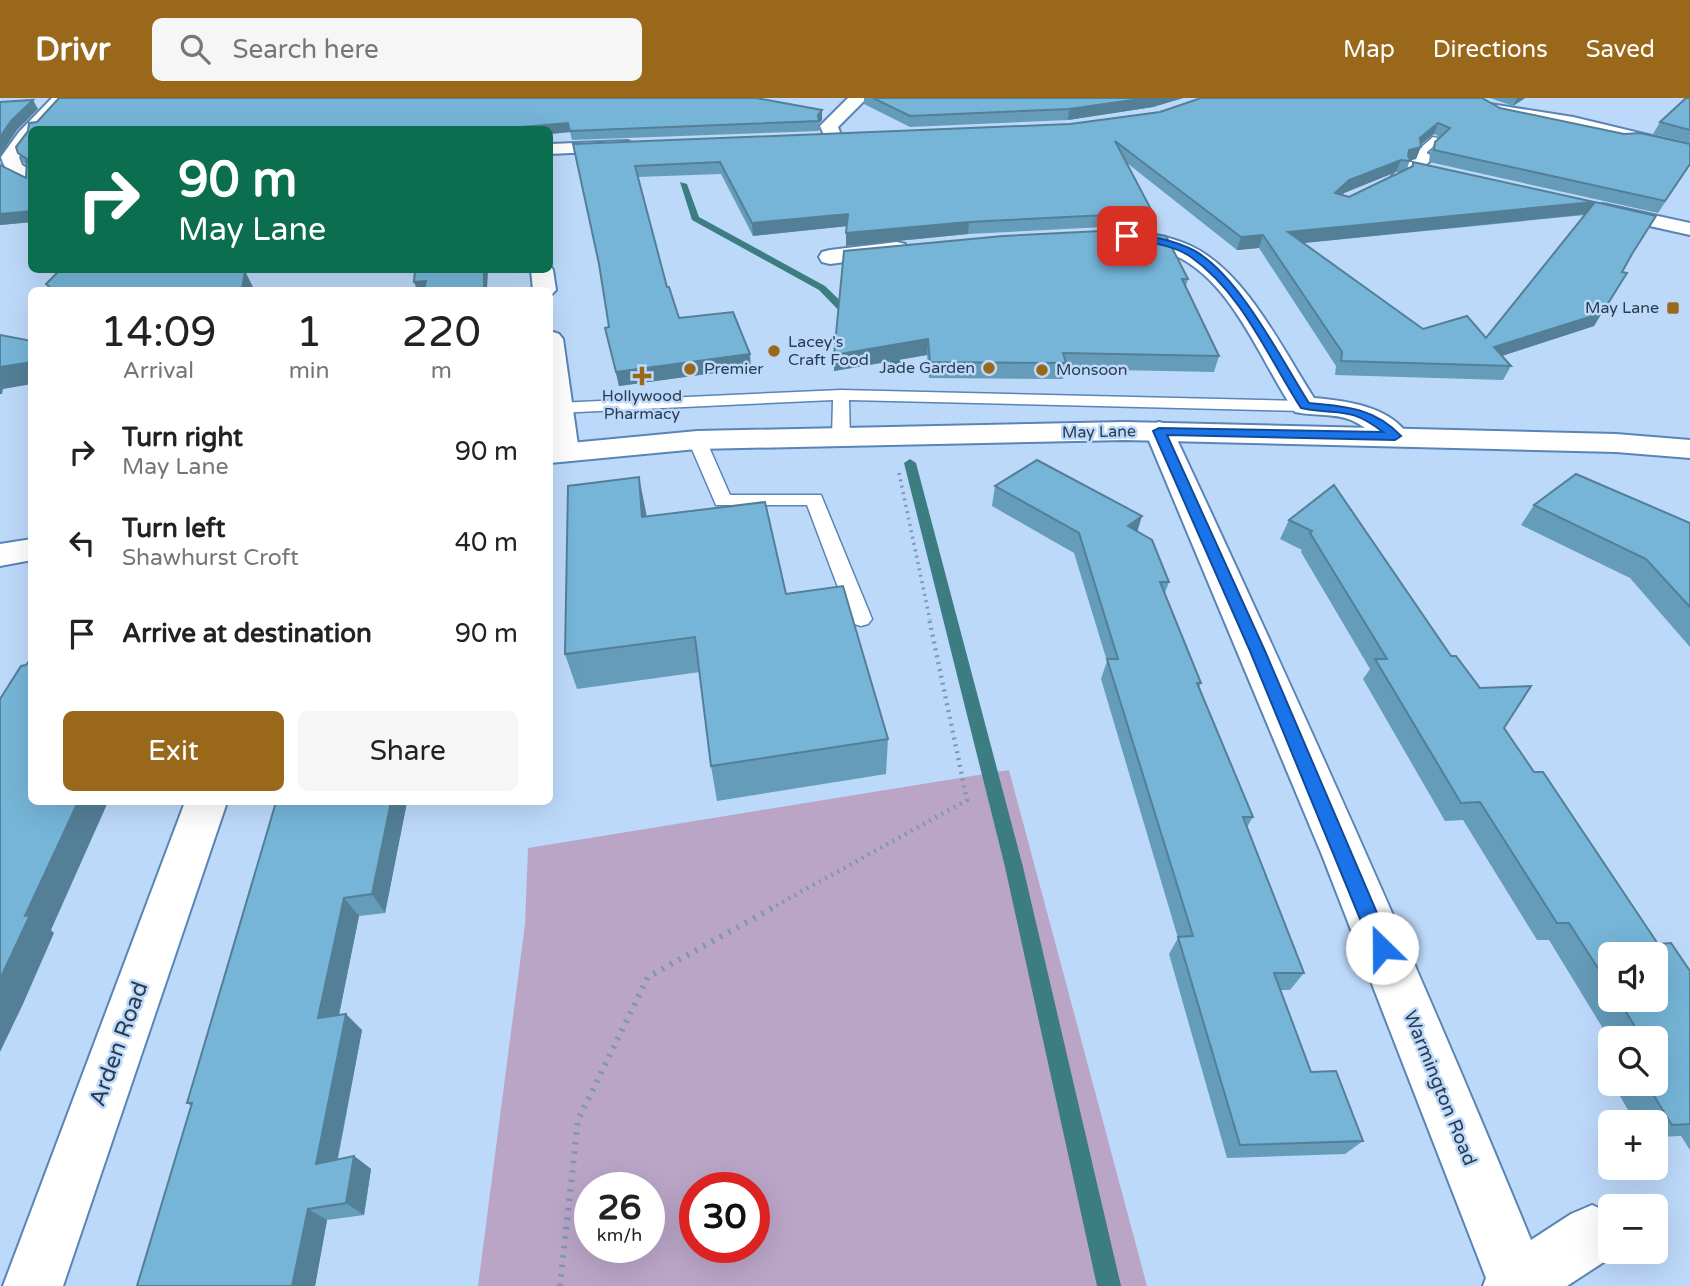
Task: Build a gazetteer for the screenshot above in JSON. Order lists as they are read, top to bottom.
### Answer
{
  "streets": {
    "street": ["May Lane", "Arden Road", "Warmington Road"]
  },
  "crossings": [
    ["May Lane", "Warmington Road"]
  ],
  "places": {
    "transit": ["May Lane"],
    "other": [
      "Lacey's Craft Food",
      "Jade Garden",
      "Premier",
      "Monsoon"
    ],
    "health": ["Hollywood Pharmacy"]
  },
  "page": {
    "header": "Drivr",
    "search": "Search here",
    "nav": ["Map", "Directions", "Saved"],
    "turn": ["90 m", "May Lane"],
    "eta": [
      "14:09",
      "Arrival",
      "1",
      "min",
      "220",
      "m"
    ],
    "list": [
      {
        "name": "Turn right",
        "note": "May Lane",
        "value": "90 m"
      },
      {
        "name": "Turn left",
        "note": "Shawhurst Croft",
        "value": "40 m"
      },
      {
        "name": "Arrive at destination",
        "value": "90 m"
      }
    ],
    "buttons": ["Exit", "Share"],
    "map_buttons": ["+", "−"],
    "speed": "26 km/h",
    "limit": "30"
  }
}
